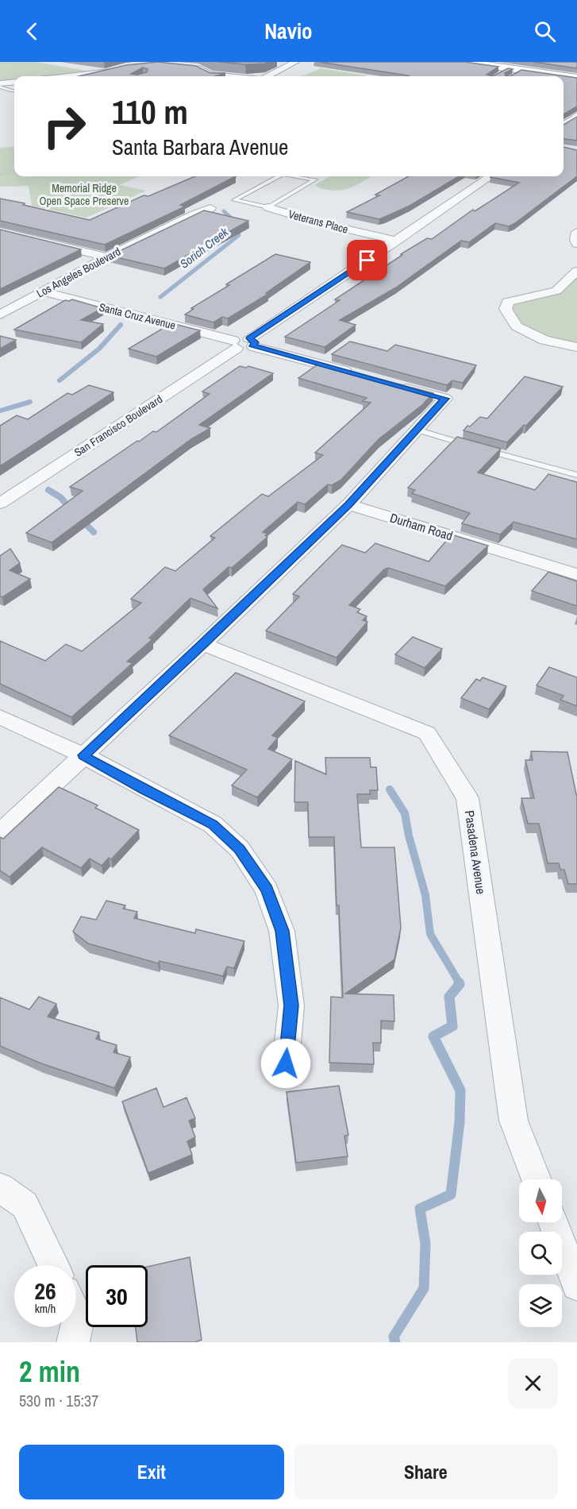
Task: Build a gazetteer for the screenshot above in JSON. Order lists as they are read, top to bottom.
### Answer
{
  "streets": {
    "street": [
      "Veterans Place",
      "Los Angeles Boulevard",
      "Santa Cruz Avenue",
      "San Francisco Boulevard",
      "Durham Road",
      "Pasadena Avenue"
    ]
  },
  "crossings": [
    ["Los Angeles Boulevard", "Santa Cruz Avenue"],
    ["Santa Cruz Avenue", "San Francisco Boulevard"]
  ],
  "water": ["Sorich Creek"],
  "parks": ["Memorial Ridge Open Space Preserve"],
  "north": "bottom",
  "page": {
    "header": "Navio",
    "turn": ["110 m", "Santa Barbara Avenue"],
    "speed": "26 km/h",
    "limit": "30",
    "heading": ["2 min", "530 m · 15:37"],
    "buttons": ["Exit", "Share"]
  }
}
